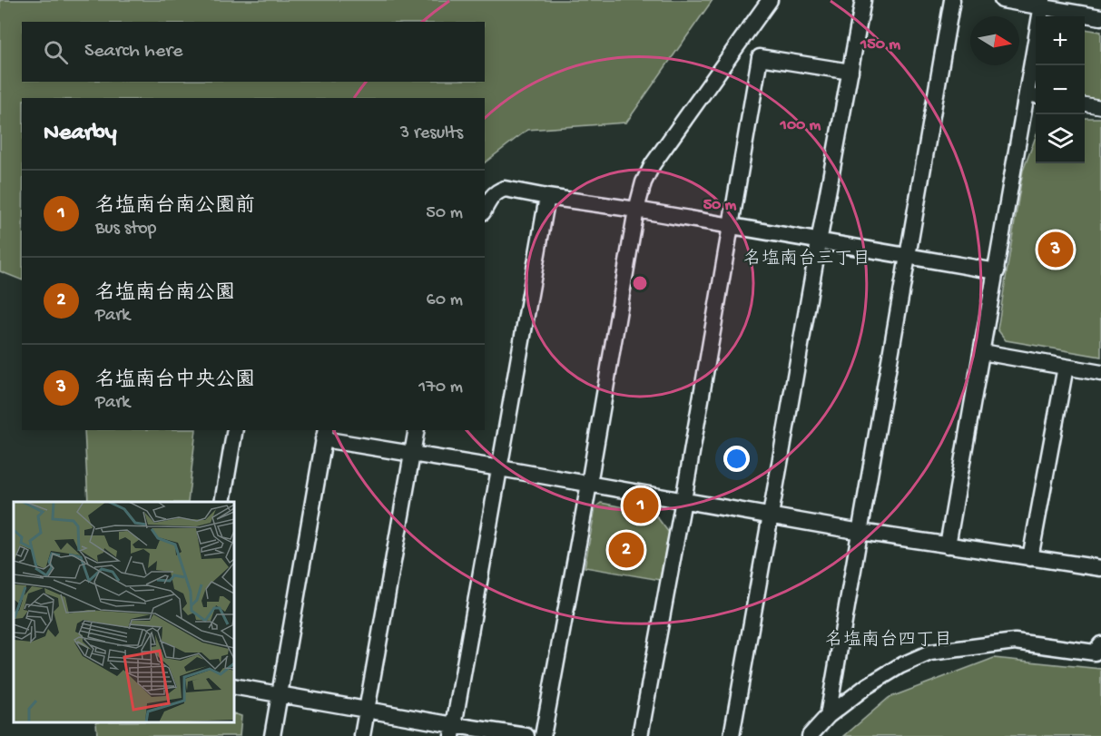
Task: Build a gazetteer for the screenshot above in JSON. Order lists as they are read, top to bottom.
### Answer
{
  "districts": ["名塩南台三丁目", "名塩南台四丁目"],
  "north": "right",
  "page": {
    "map_buttons": ["+", "−"],
    "search": "Search here",
    "heading": ["Nearby", "3 results"],
    "list": [
      {
        "mark": "1",
        "name": "名塩南台南公園前",
        "note": "Bus stop",
        "value": "50 m"
      },
      {
        "mark": "2",
        "name": "名塩南台南公園",
        "note": "Park",
        "value": "60 m"
      },
      {
        "mark": "3",
        "name": "名塩南台中央公園",
        "note": "Park",
        "value": "170 m"
      }
    ],
    "pins": ["3", "1", "2"]
  },
  "rings": ["150 m", "100 m", "50 m"]
}
